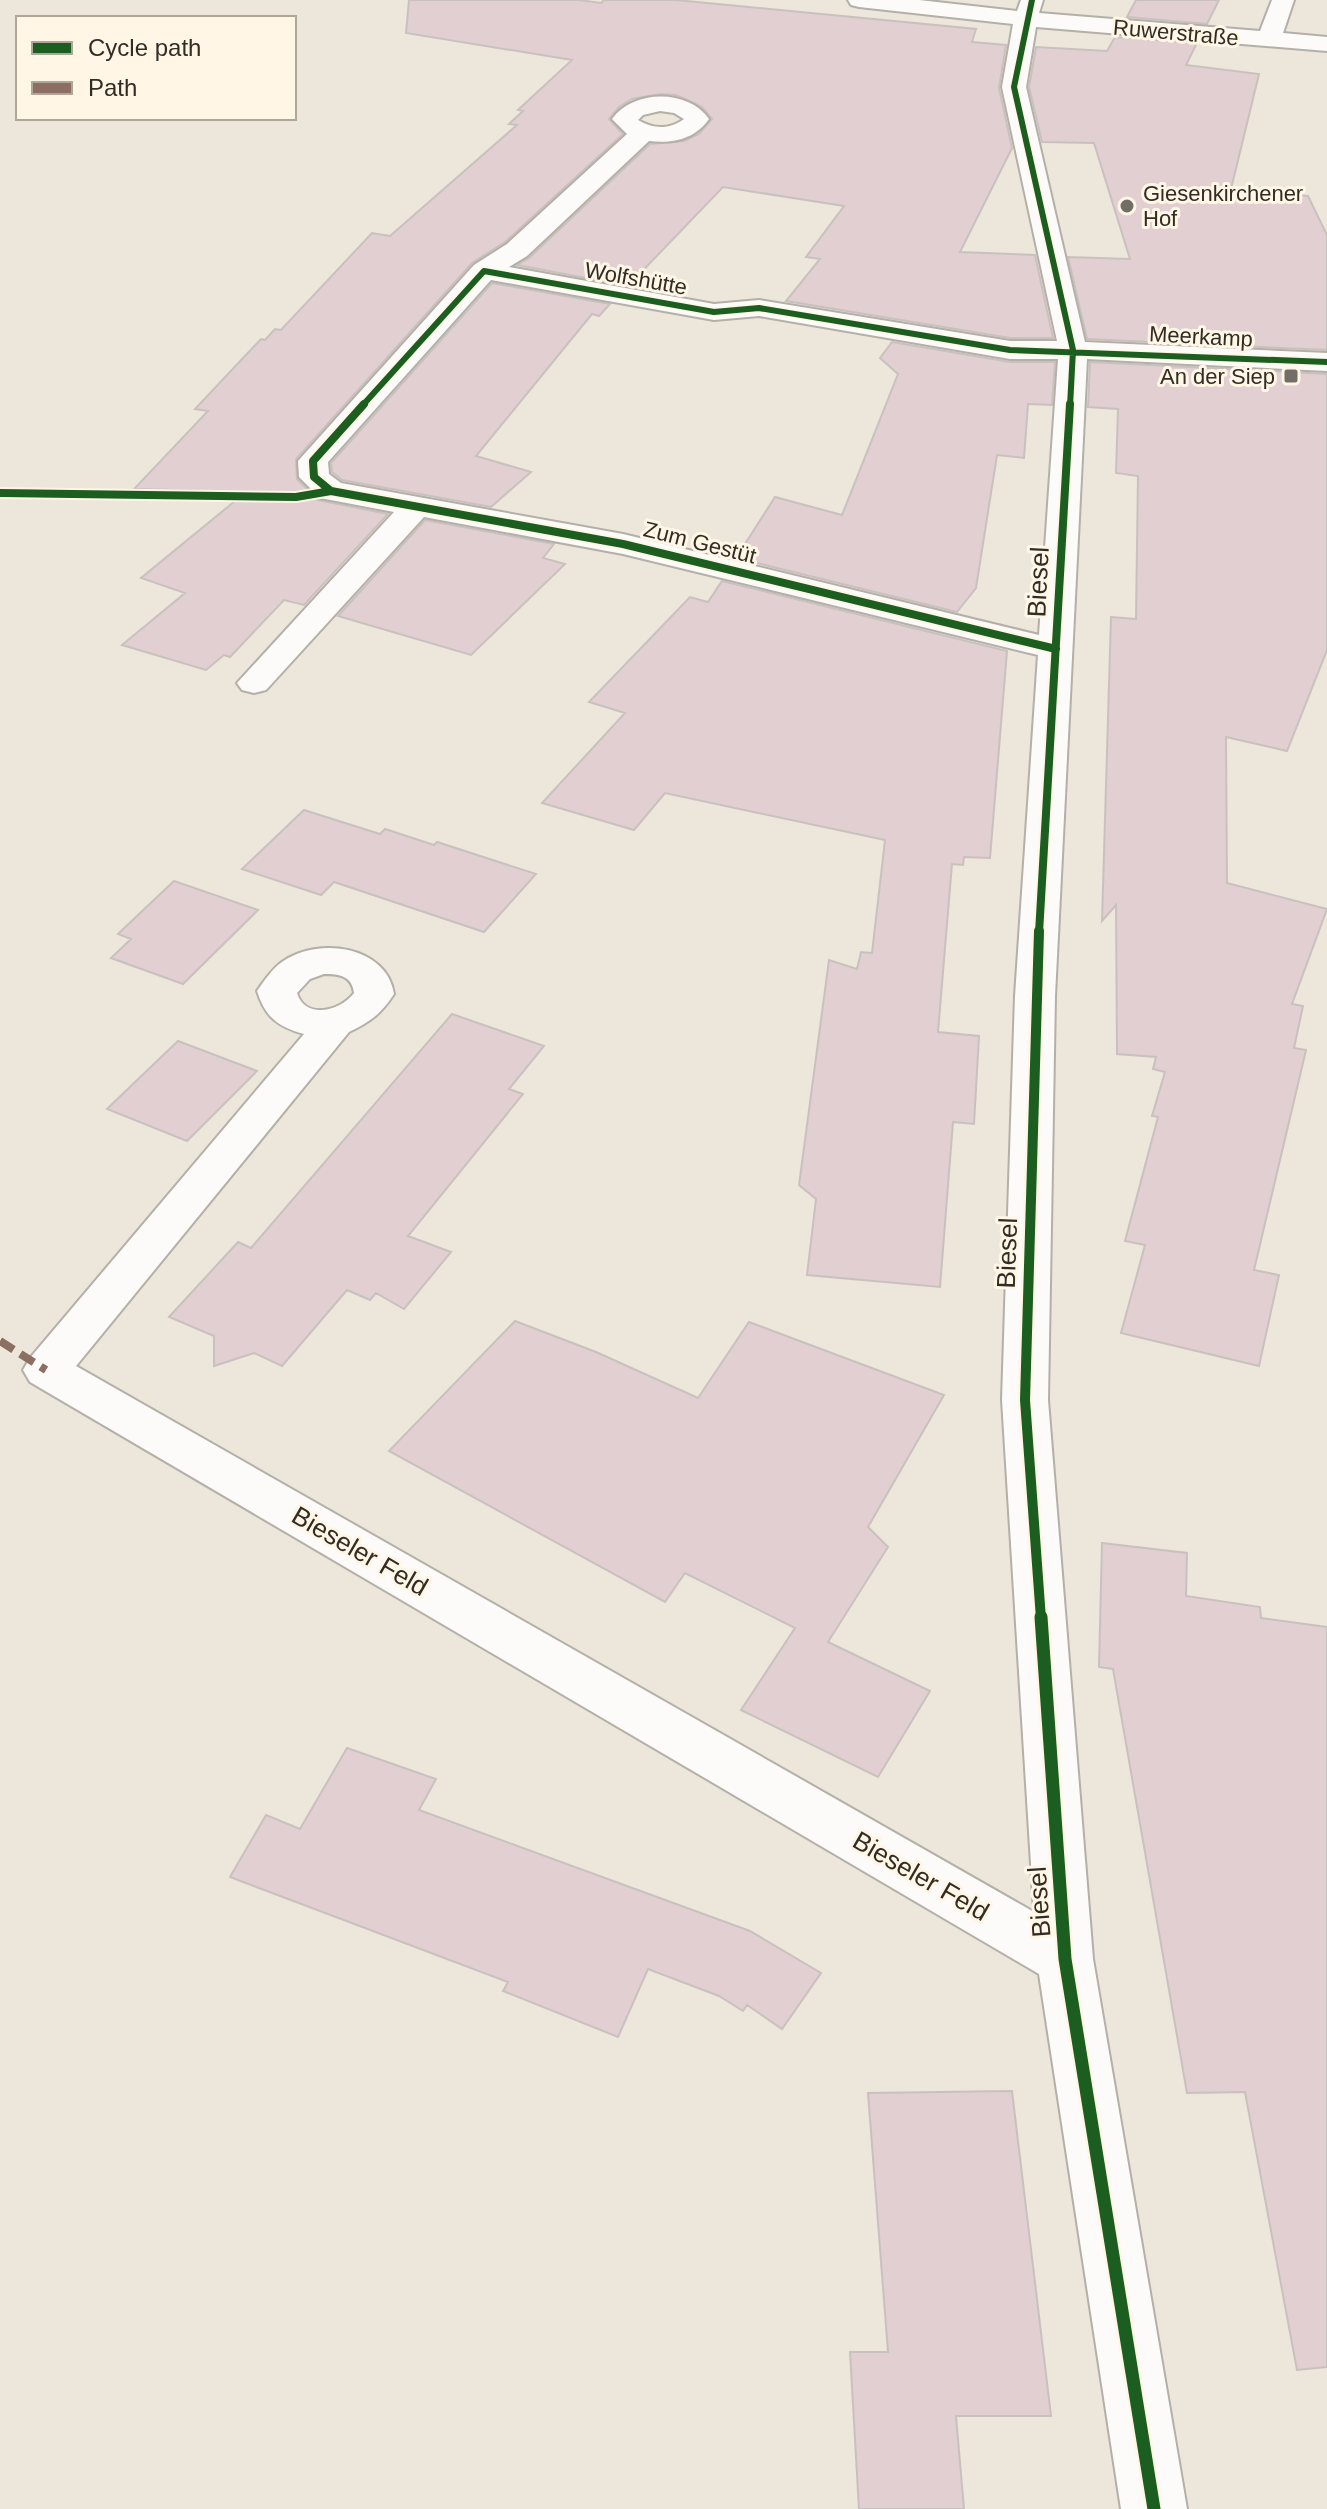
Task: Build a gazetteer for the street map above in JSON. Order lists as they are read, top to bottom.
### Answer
{
  "streets": {
    "street": [
      "Ruwerstraße",
      "Wolfshütte",
      "Meerkamp",
      "Zum Gestüt",
      "Biesel",
      "Bieseler Feld"
    ]
  },
  "crossings": [
    ["Ruwerstraße", "Biesel"],
    ["Wolfshütte", "Meerkamp"],
    ["Wolfshütte", "Zum Gestüt"],
    ["Wolfshütte", "Biesel"],
    ["Meerkamp", "Biesel"],
    ["Zum Gestüt", "Biesel"],
    ["Biesel", "Bieseler Feld"]
  ],
  "places": {
    "other": ["Giesenkirchener Hof"],
    "transit": ["An der Siep"]
  },
  "legend": ["Cycle path", "Path"]
}
